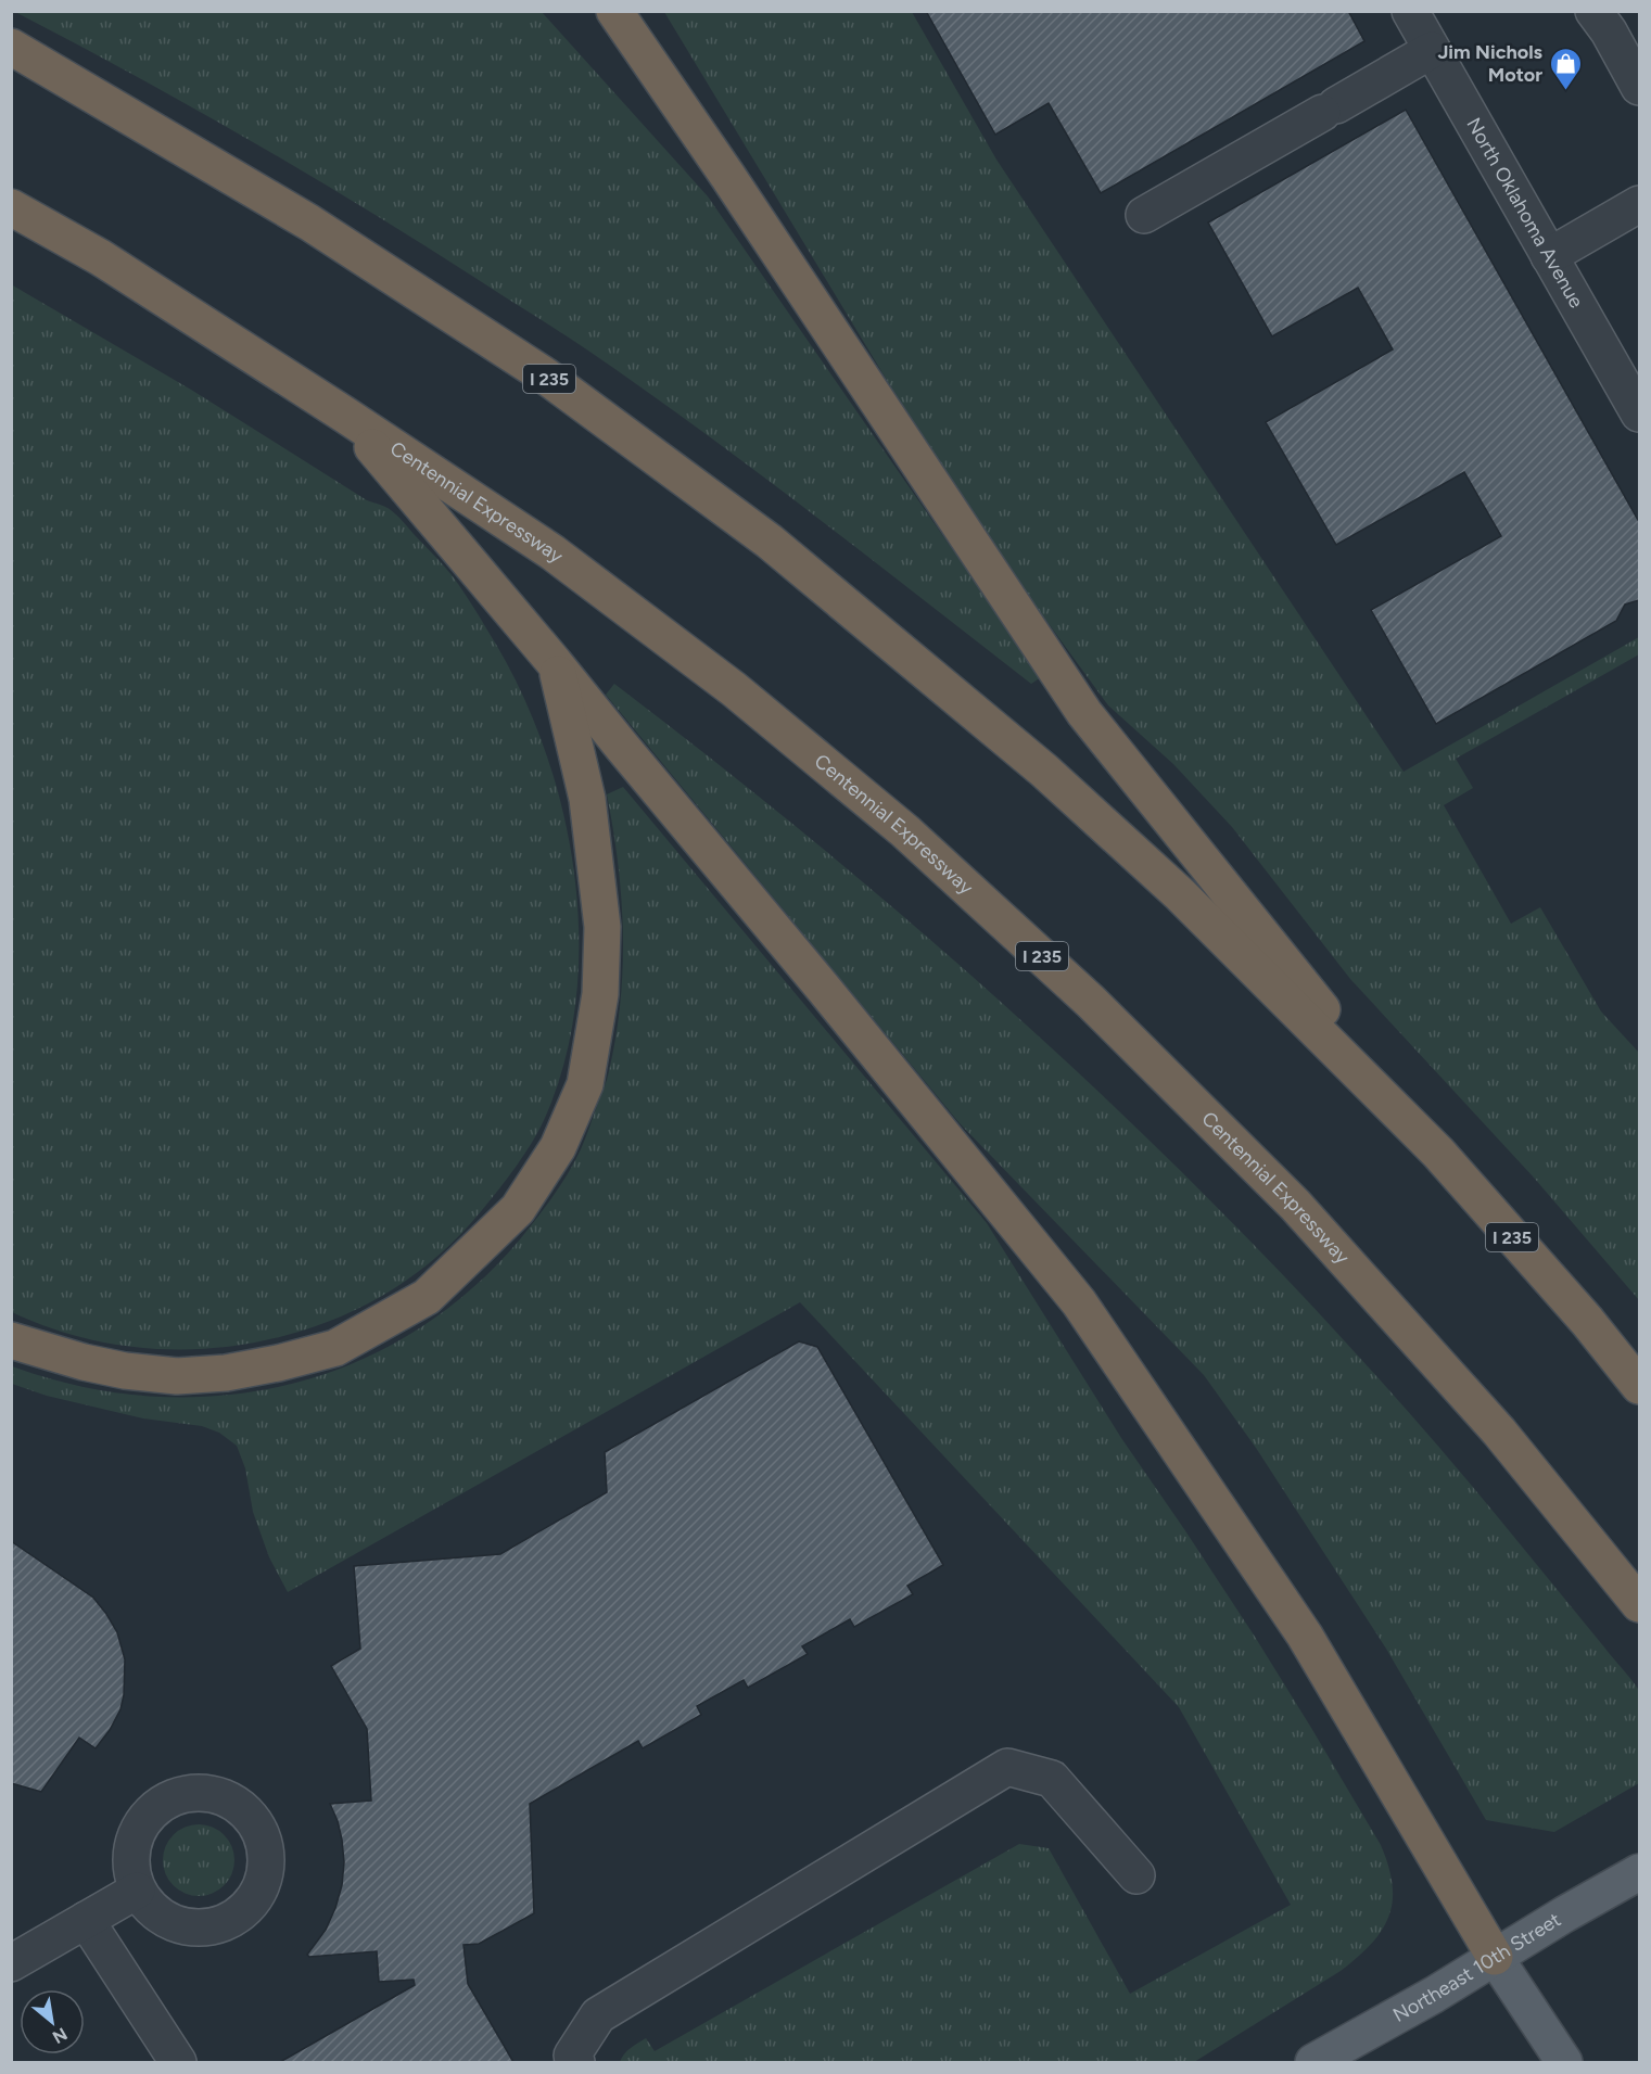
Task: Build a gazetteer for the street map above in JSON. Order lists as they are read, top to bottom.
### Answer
{
  "streets": {
    "highway": ["I 235", "Centennial Expressway"],
    "main road": ["Northeast 10th Street"],
    "street": ["North Oklahoma Avenue"]
  },
  "places": {
    "shop": ["Jim Nichols Motor"]
  },
  "north": "bottom right"
}
